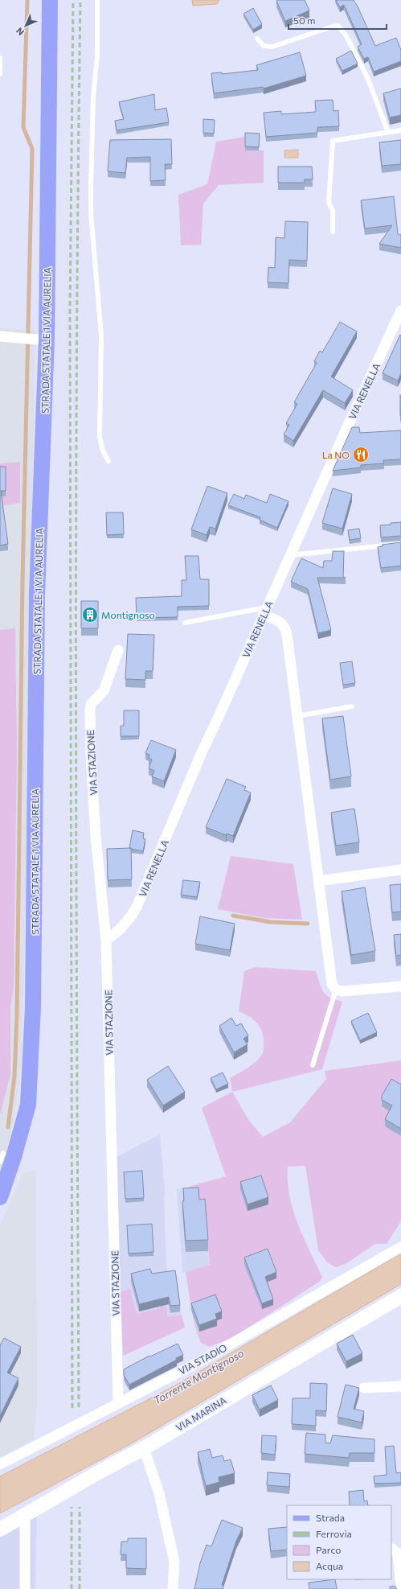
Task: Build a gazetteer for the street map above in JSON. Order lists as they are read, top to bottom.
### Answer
{
  "streets": {
    "main road": ["STRADA STATALE 1 VIA AURELIA", "VIA MARINA"],
    "street": ["VIA RENELLA", "VIA STAZIONE", "VIA STADIO"]
  },
  "crossings": [
    ["VIA RENELLA", "VIA STAZIONE"],
    ["VIA STAZIONE", "VIA STADIO"]
  ],
  "water": ["Torrente Montignoso"],
  "places": {
    "restaurant": ["La NO"],
    "building": ["Montignoso"]
  },
  "legend": [
    "Strada",
    "Ferrovia",
    "Parco",
    "Acqua"
  ],
  "scale_bar": "50 m",
  "north": "bottom left"
}
